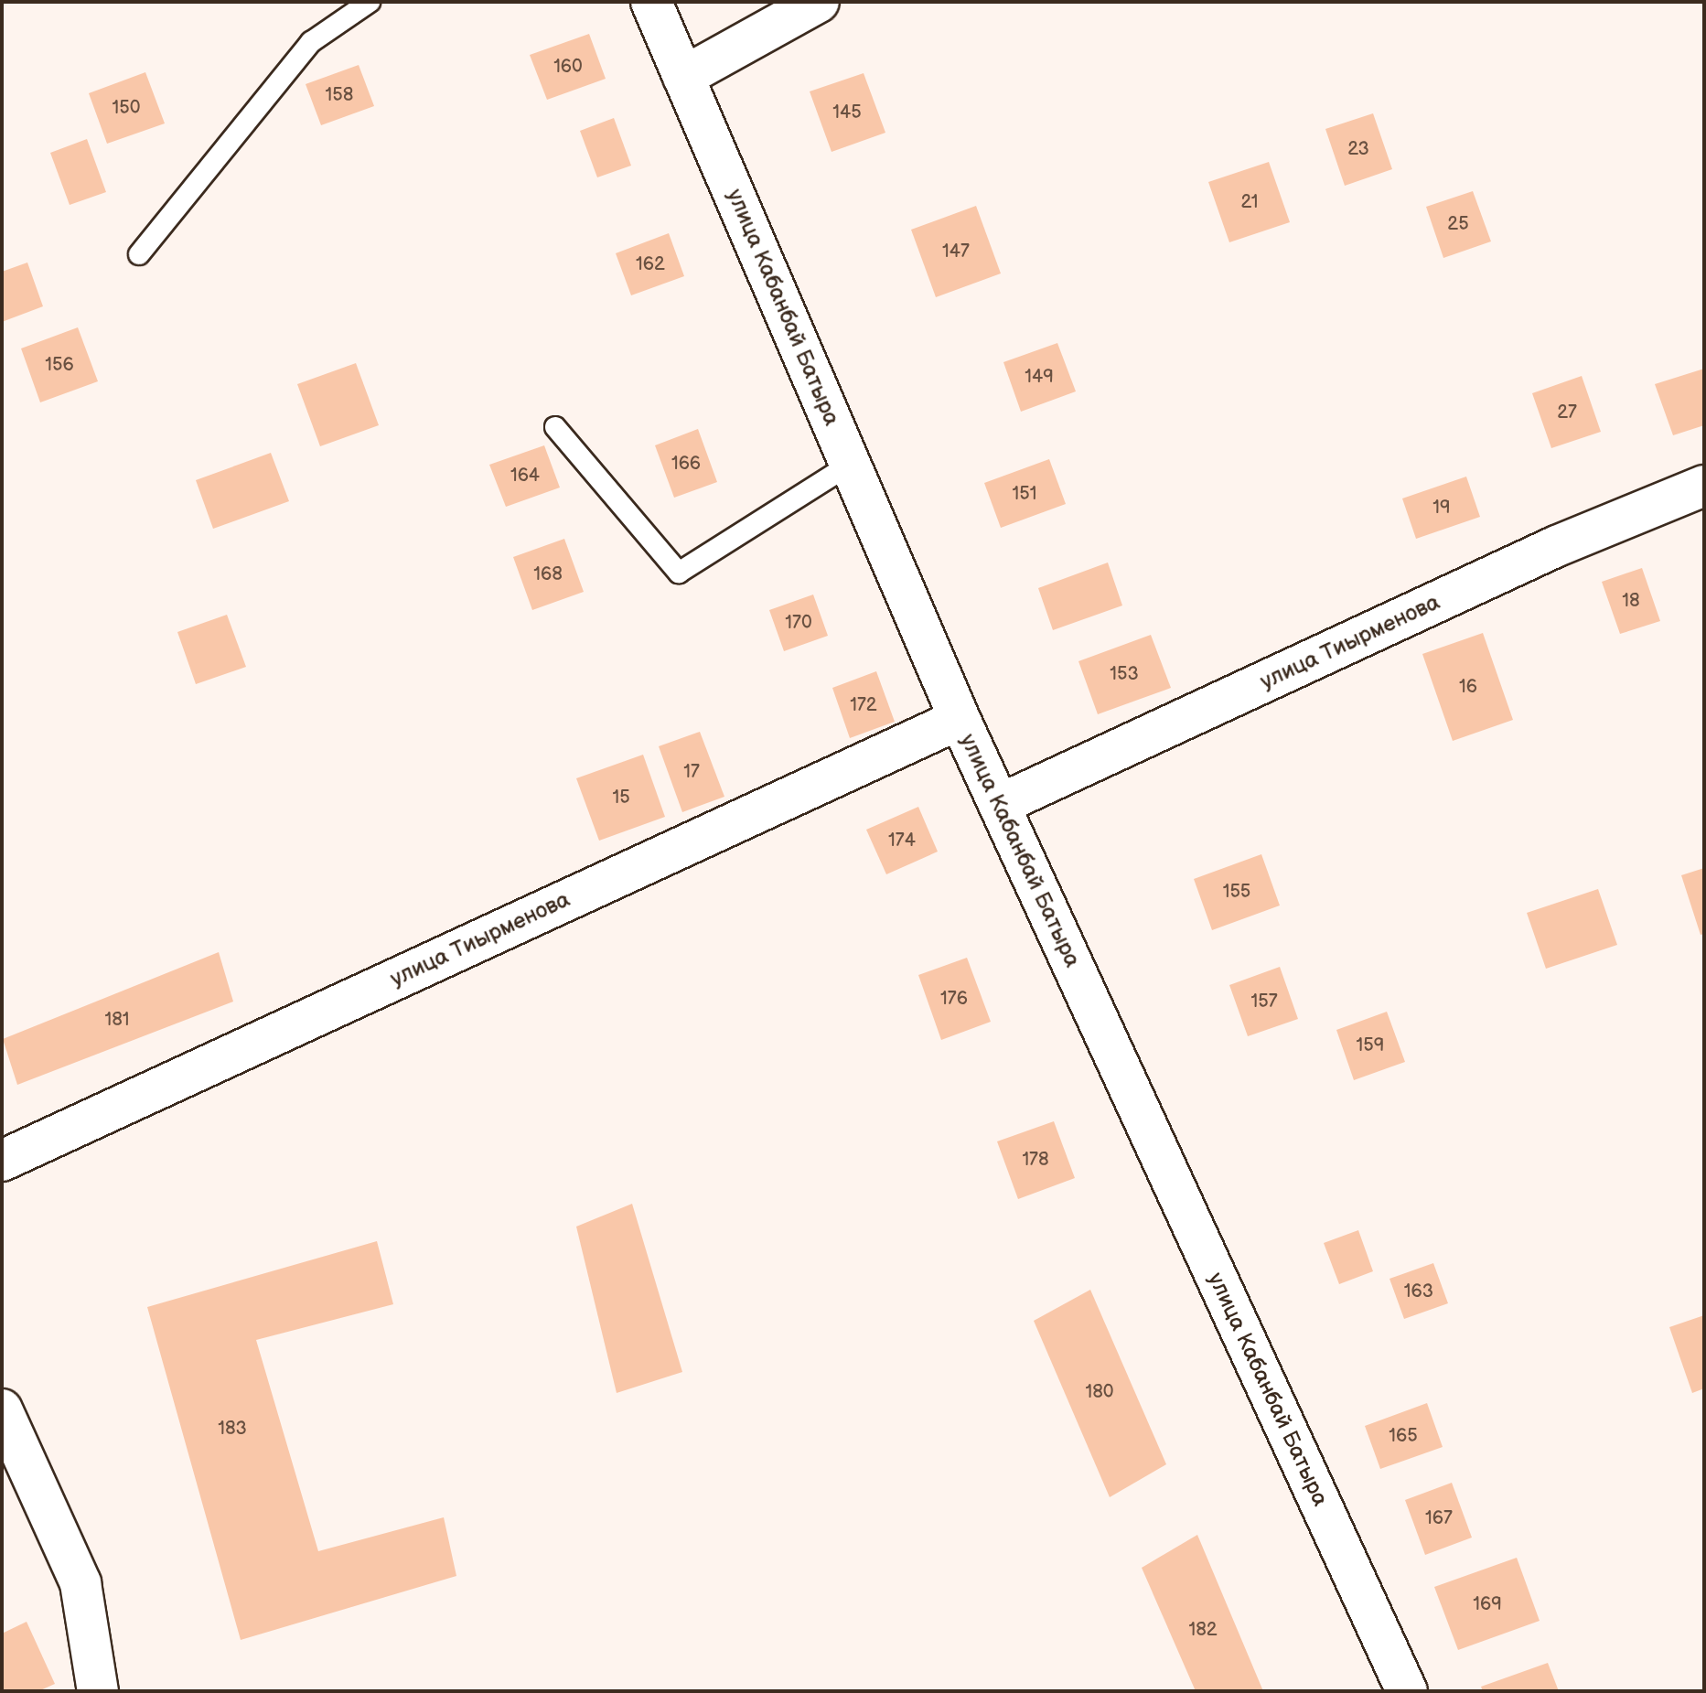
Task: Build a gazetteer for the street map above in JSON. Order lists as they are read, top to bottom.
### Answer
{
  "streets": {
    "street": ["улица Кабанбай Батыра", "улица Тиырменова"]
  },
  "crossings": [
    ["улица Кабанбай Батыра", "улица Тиырменова"]
  ],
  "house_numbers": [
    "160",
    "158",
    "150",
    "145",
    "23",
    "21",
    "25",
    "147",
    "162",
    "156",
    "149",
    "27",
    "166",
    "164",
    "151",
    "19",
    "168",
    "18",
    "170",
    "153",
    "16",
    "172",
    "17",
    "15",
    "174",
    "155",
    "176",
    "157",
    "181",
    "159",
    "178",
    "163",
    "180",
    "183",
    "165",
    "167",
    "169",
    "182"
  ]
}
